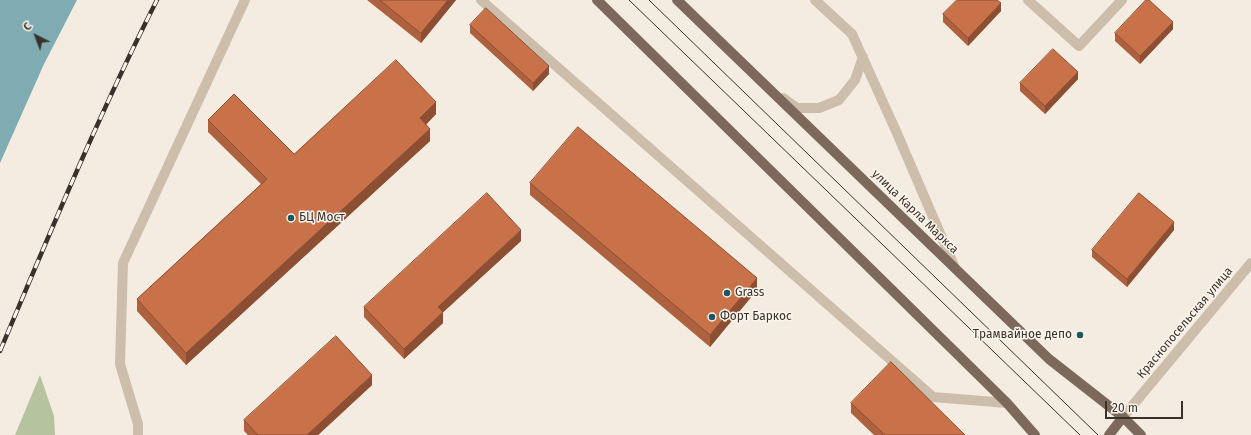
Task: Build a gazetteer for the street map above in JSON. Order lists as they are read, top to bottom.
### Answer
{
  "streets": {
    "main road": ["улица Карла Маркса"],
    "street": ["Краснопосельская улица"]
  },
  "crossings": [
    ["улица Карла Маркса", "Краснопосельская улица"]
  ],
  "places": [
    "БЦ Мост",
    "Grass",
    "Форт Баркос",
    "Трамвайное депо"
  ],
  "scale_bar": "20 m",
  "north": "top left"
}
